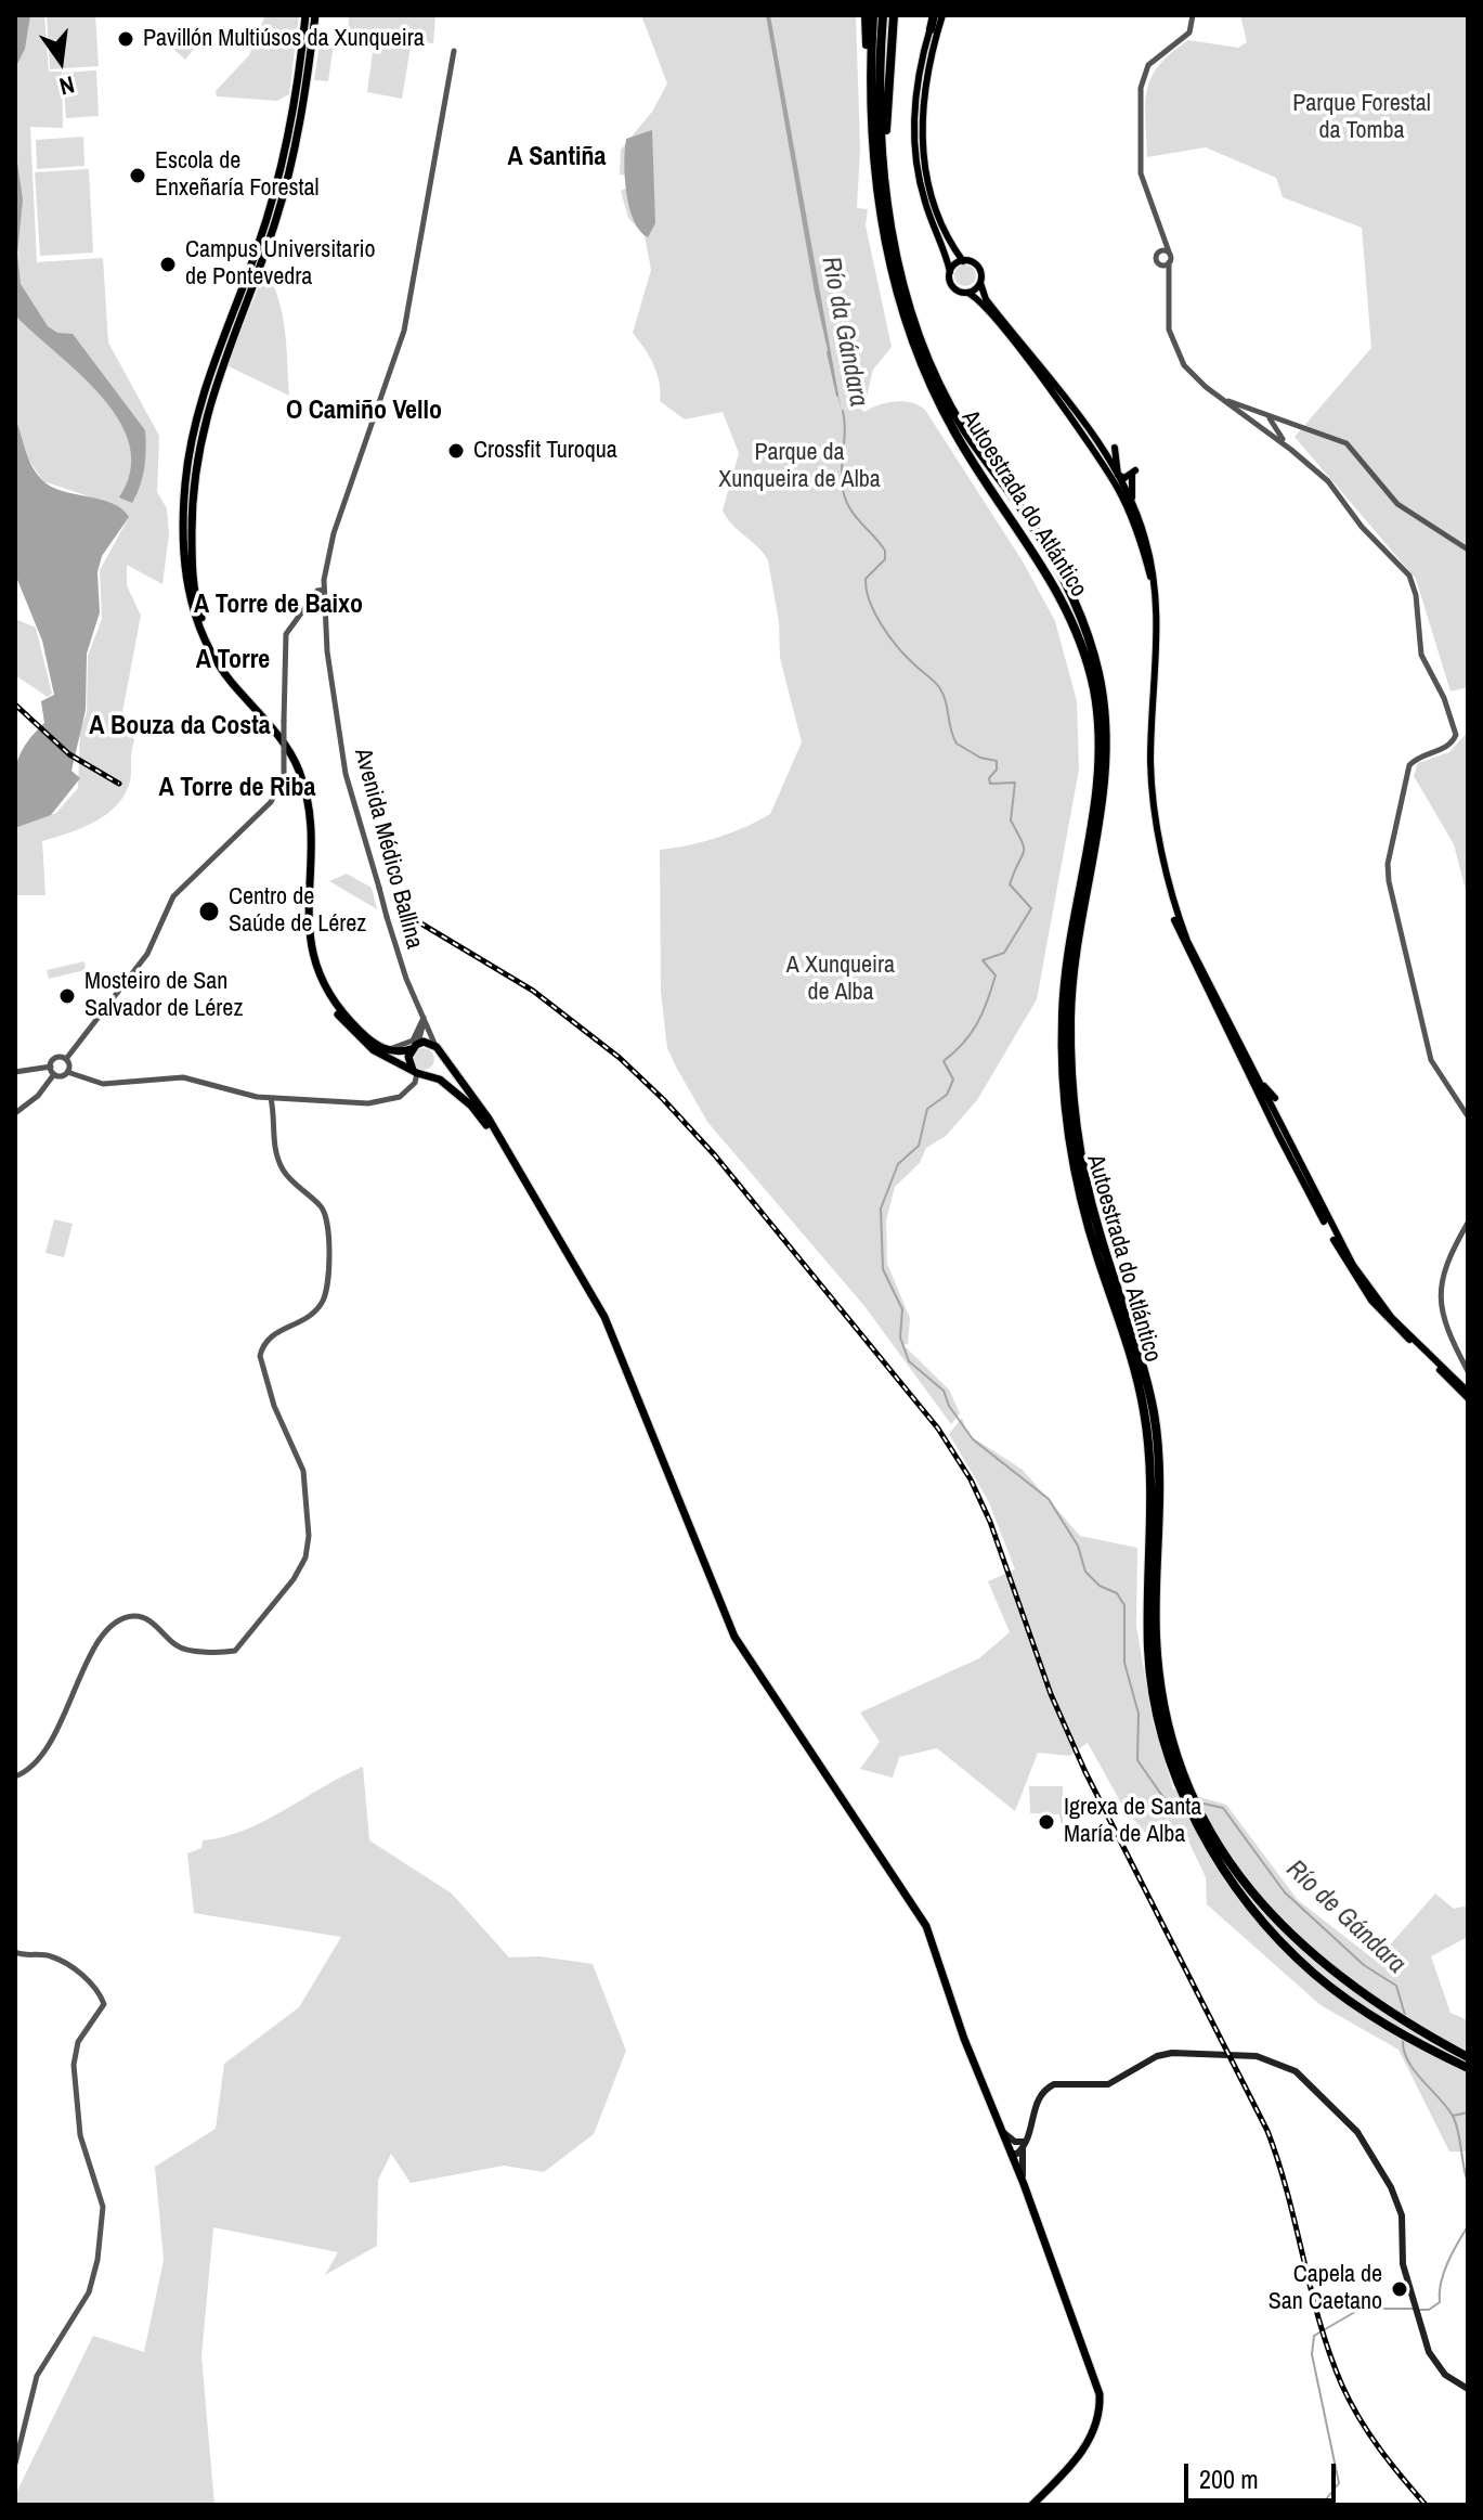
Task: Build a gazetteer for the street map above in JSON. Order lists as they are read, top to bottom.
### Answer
{
  "streets": {
    "highway": ["Autoestrada do Atlántico"],
    "street": ["Avenida Médico Ballina"]
  },
  "districts": [
    "A Santiña",
    "O Camiño Vello",
    "A Torre de Baixo",
    "A Torre",
    "A Bouza da Costa",
    "A Torre de Riba"
  ],
  "water": ["Río da Gándara", "Río de Gándara"],
  "parks": ["Parque Forestal da Tomba", "Parque da Xunqueira de Alba", "A Xunqueira de Alba"],
  "places": [
    "Pavillón Multiúsos da Xunqueira",
    "Escola de Enxeñaría Forestal",
    "Campus Universitario de Pontevedra",
    "Crossfit Turoqua",
    "Centro de Saúde de Lérez",
    "Mosteiro de San Salvador de Lérez",
    "Igrexa de Santa María de Alba",
    "Capela de San Caetano"
  ],
  "scale_bar": "200 m",
  "north": "bottom"
}
